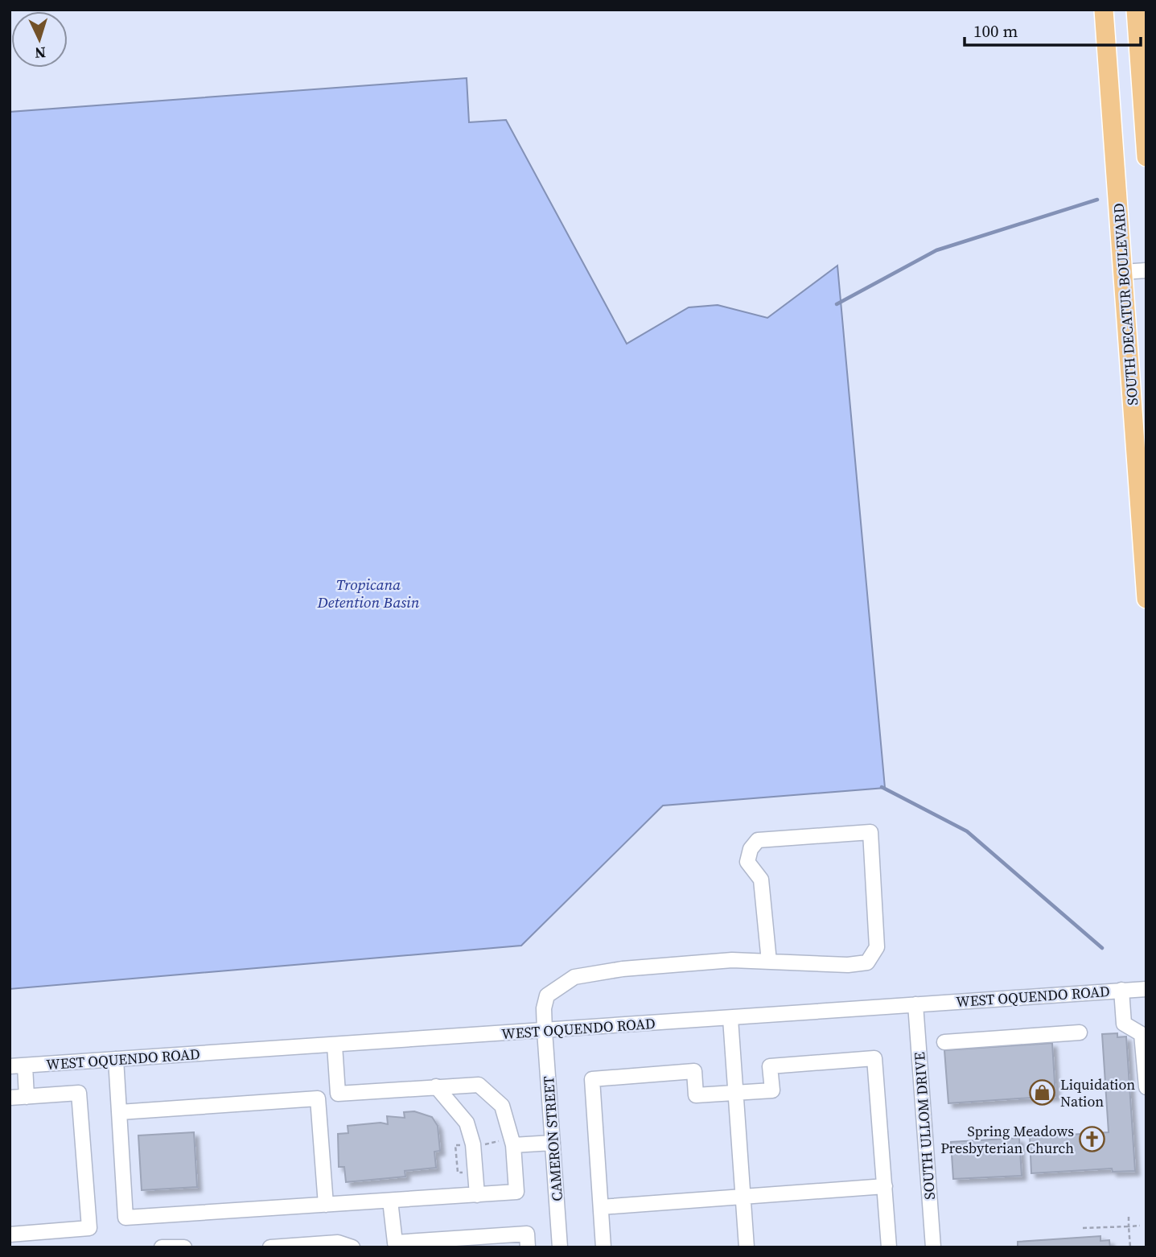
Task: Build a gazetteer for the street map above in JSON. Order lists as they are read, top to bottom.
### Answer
{
  "streets": {
    "main road": ["SOUTH DECATUR BOULEVARD"],
    "street": ["WEST OQUENDO ROAD", "SOUTH ULLOM DRIVE", "CAMERON STREET"]
  },
  "crossings": [
    ["WEST OQUENDO ROAD", "SOUTH ULLOM DRIVE"],
    ["WEST OQUENDO ROAD", "CAMERON STREET"]
  ],
  "water": ["Tropicana Detention Basin"],
  "places": {
    "shop": ["Liquidation Nation"],
    "church": ["Spring Meadows Presbyterian Church"]
  },
  "scale_bar": "100 m",
  "north": "bottom"
}
